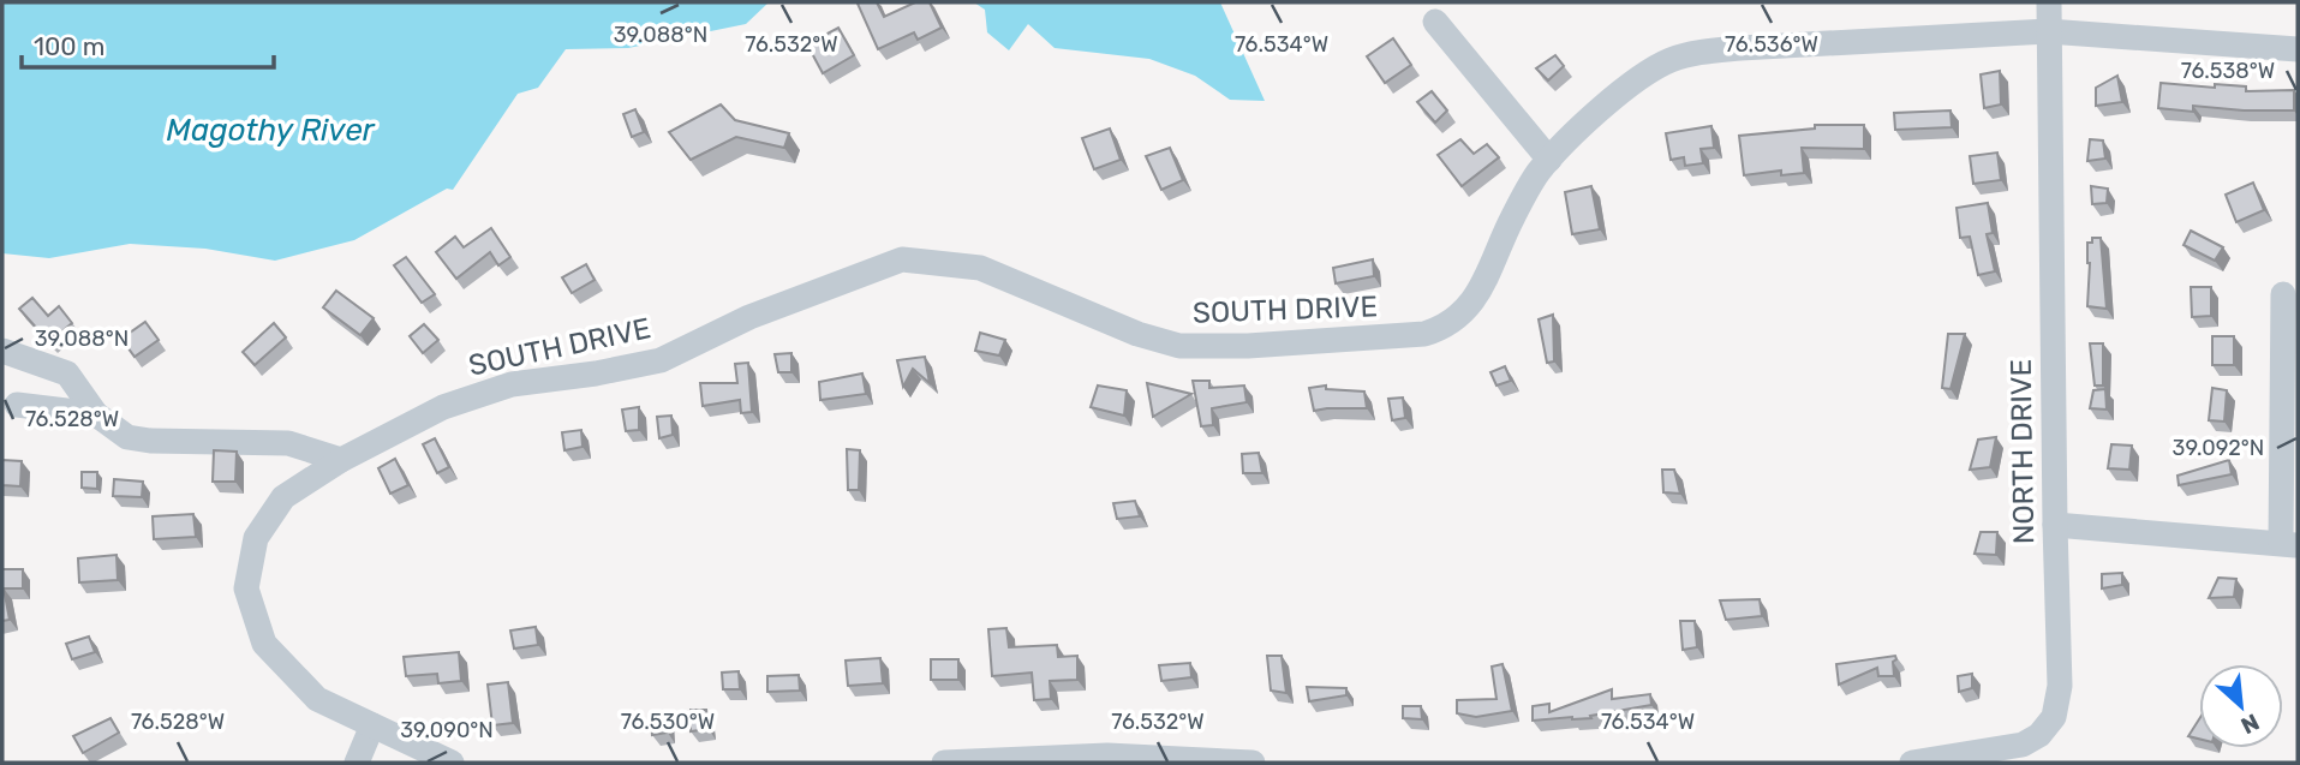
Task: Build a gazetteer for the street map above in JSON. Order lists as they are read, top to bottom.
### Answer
{
  "streets": {
    "street": ["SOUTH DRIVE", "NORTH DRIVE"]
  },
  "crossings": [
    ["SOUTH DRIVE", "NORTH DRIVE"]
  ],
  "water": ["Magothy River"],
  "scale_bar": "100 m",
  "north": "bottom right",
  "coordinates": [
    "39.088°N",
    "76.532°W",
    "76.534°W",
    "76.536°W",
    "76.538°W",
    "76.528°W",
    "39.092°N",
    "76.530°W",
    "39.090°N"
  ]
}
